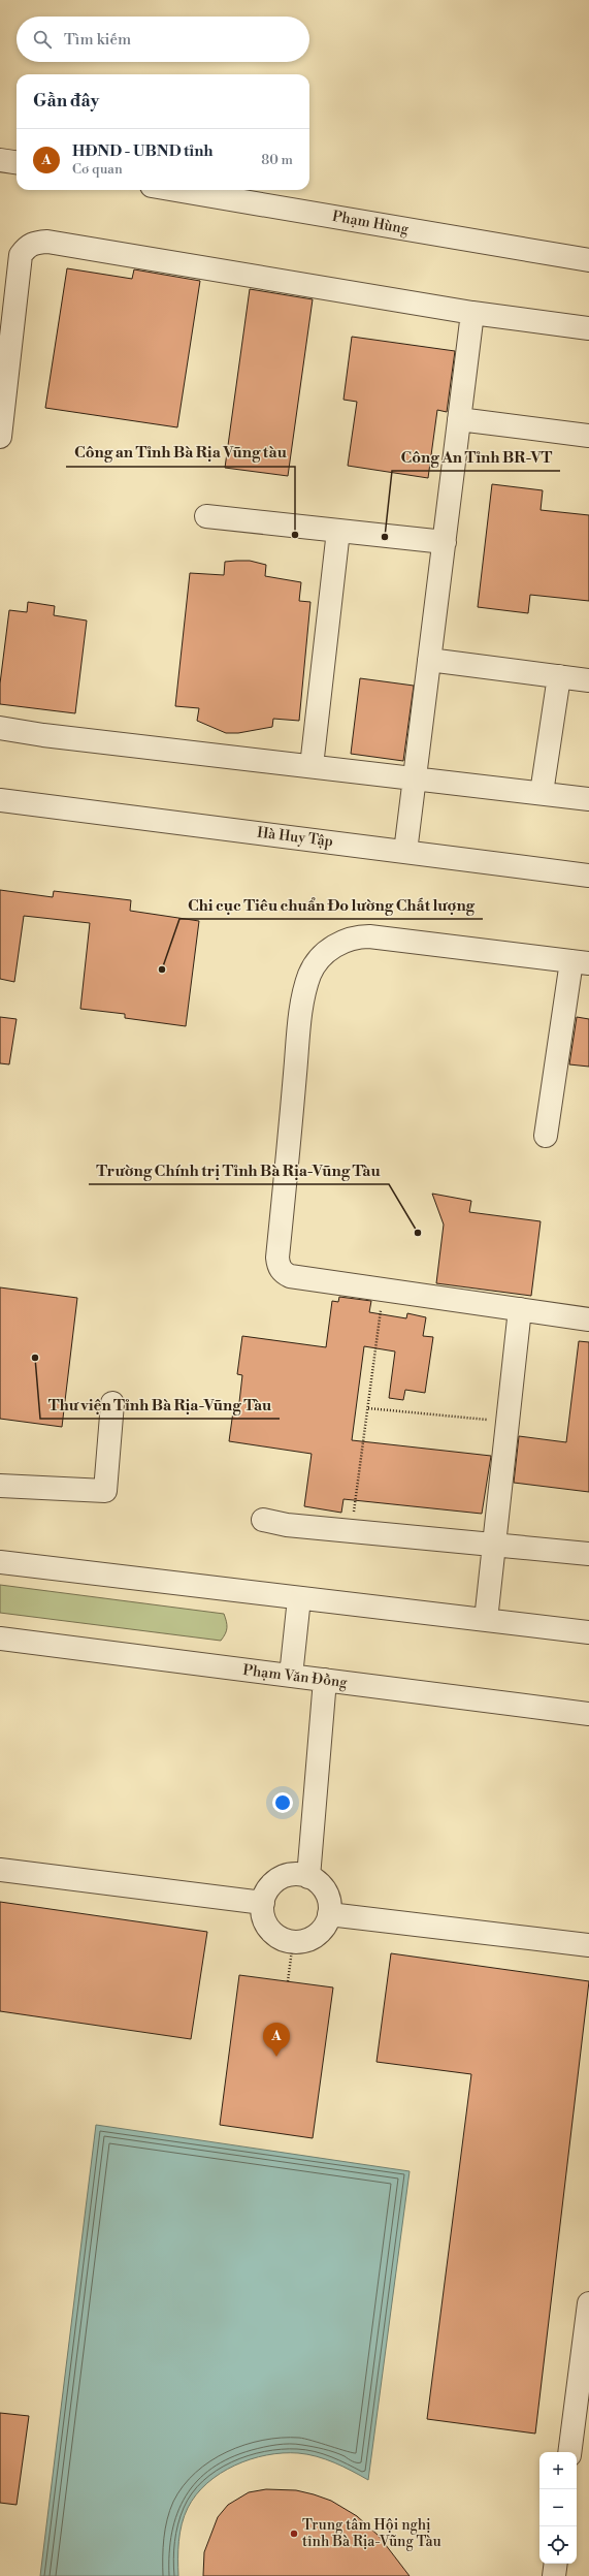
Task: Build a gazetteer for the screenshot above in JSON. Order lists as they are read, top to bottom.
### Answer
{
  "streets": {
    "street": ["Phạm Hùng", "Hà Huy Tập", "Phạm Văn Đồng"]
  },
  "places": [
    "Công an Tỉnh Bà Rịa Vũng tàu",
    "Công An Tỉnh BR-VT",
    "Chi cục Tiêu chuẩn Đo lường Chất lượng",
    "Trường Chính trị Tỉnh Bà Rịa-Vũng Tàu",
    "Thư viện Tỉnh Bà Rịa-Vũng Tàu",
    "Trung tâm Hội nghị tỉnh Bà Rịa-Vũng Tàu"
  ],
  "page": {
    "search": "Tìm kiếm",
    "heading": "Gần đây",
    "list": [
      {
        "mark": "A",
        "name": "HĐND - UBND tỉnh",
        "note": "Cơ quan",
        "value": "80 m"
      }
    ],
    "pins": "A",
    "map_buttons": ["+", "−"]
  }
}
